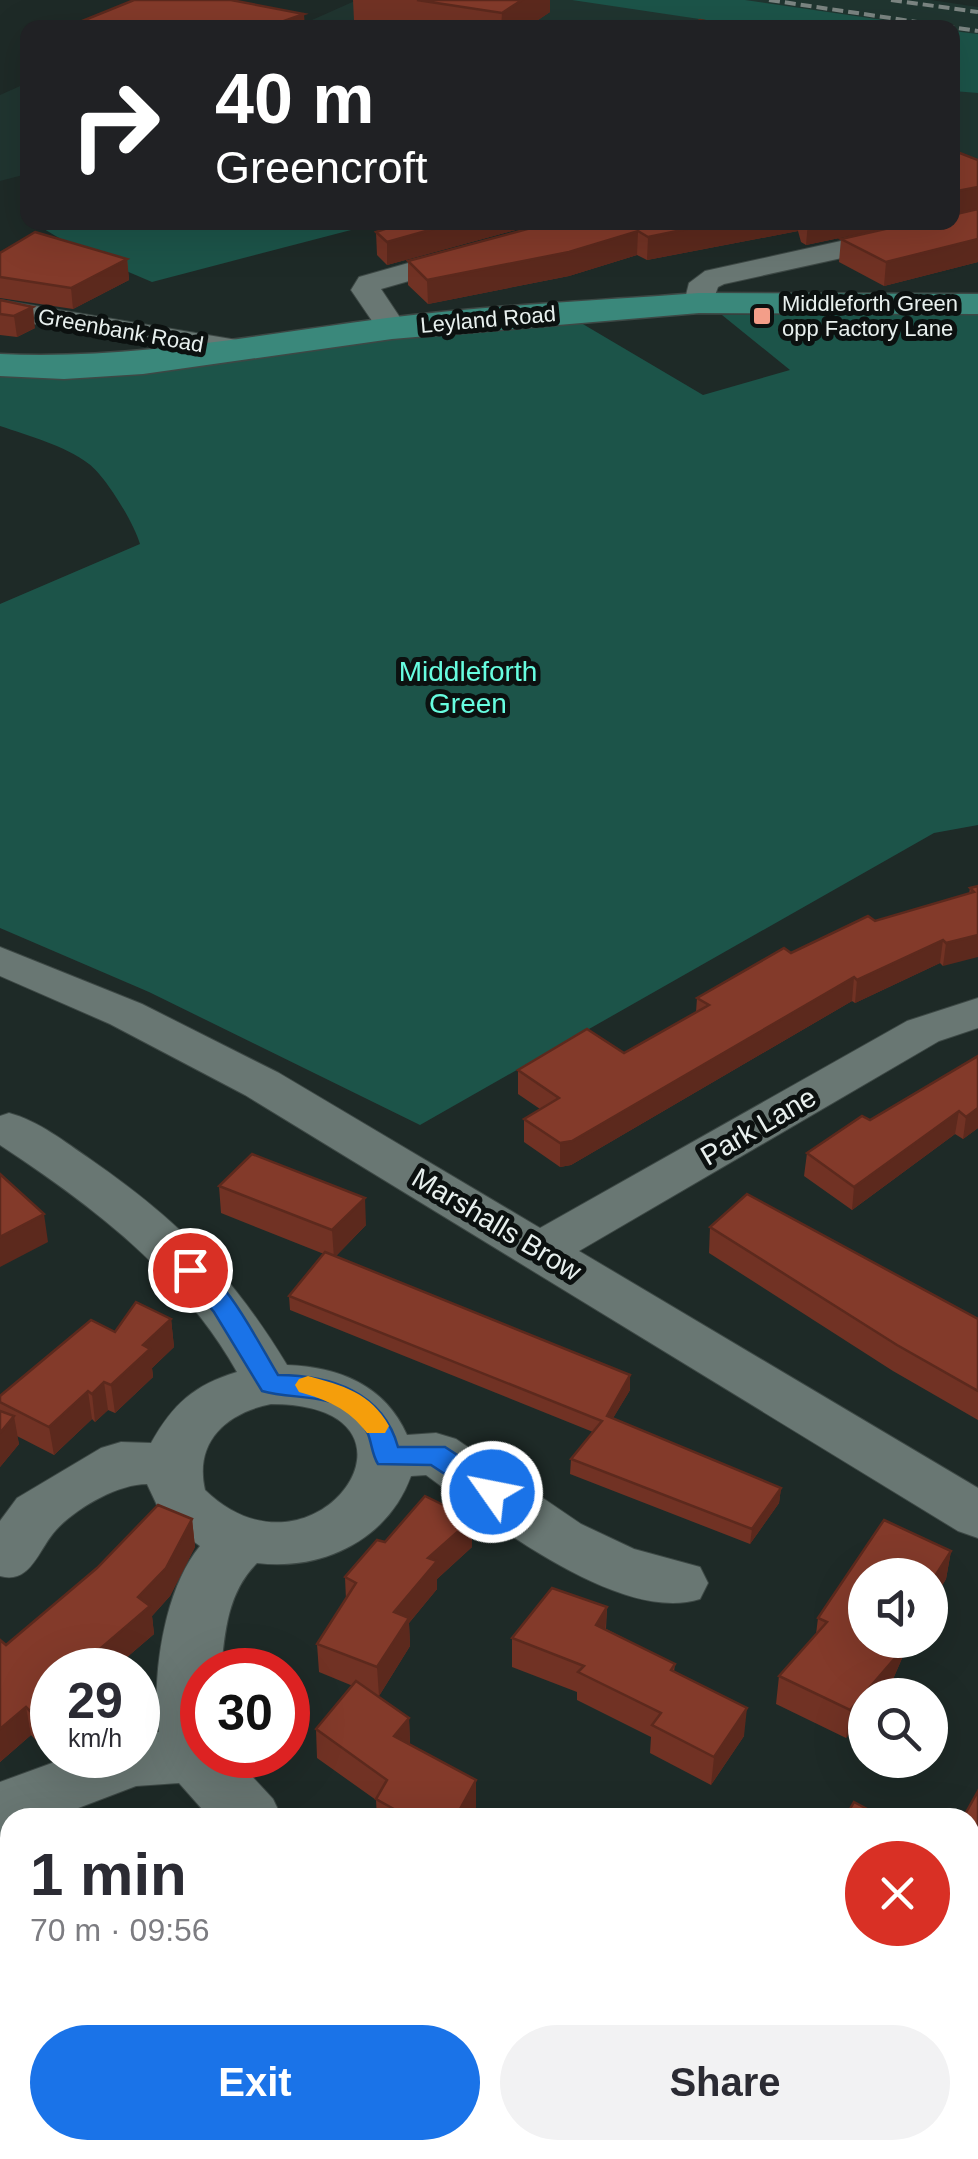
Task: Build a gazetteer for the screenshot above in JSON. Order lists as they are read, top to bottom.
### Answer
{
  "streets": {
    "main road": ["Leyland Road"],
    "street": ["Greenbank Road", "Park Lane", "Marshalls Brow"]
  },
  "crossings": [
    ["Leyland Road", "Greenbank Road"],
    ["Park Lane", "Marshalls Brow"]
  ],
  "parks": ["Middleforth Green"],
  "places": {
    "transit": ["Middleforth Green opp Factory Lane"]
  },
  "page": {
    "turn": ["40 m", "Greencroft"],
    "speed": "29 km/h",
    "limit": "30",
    "heading": ["1 min", "70 m · 09:56"],
    "buttons": ["Exit", "Share"]
  }
}
